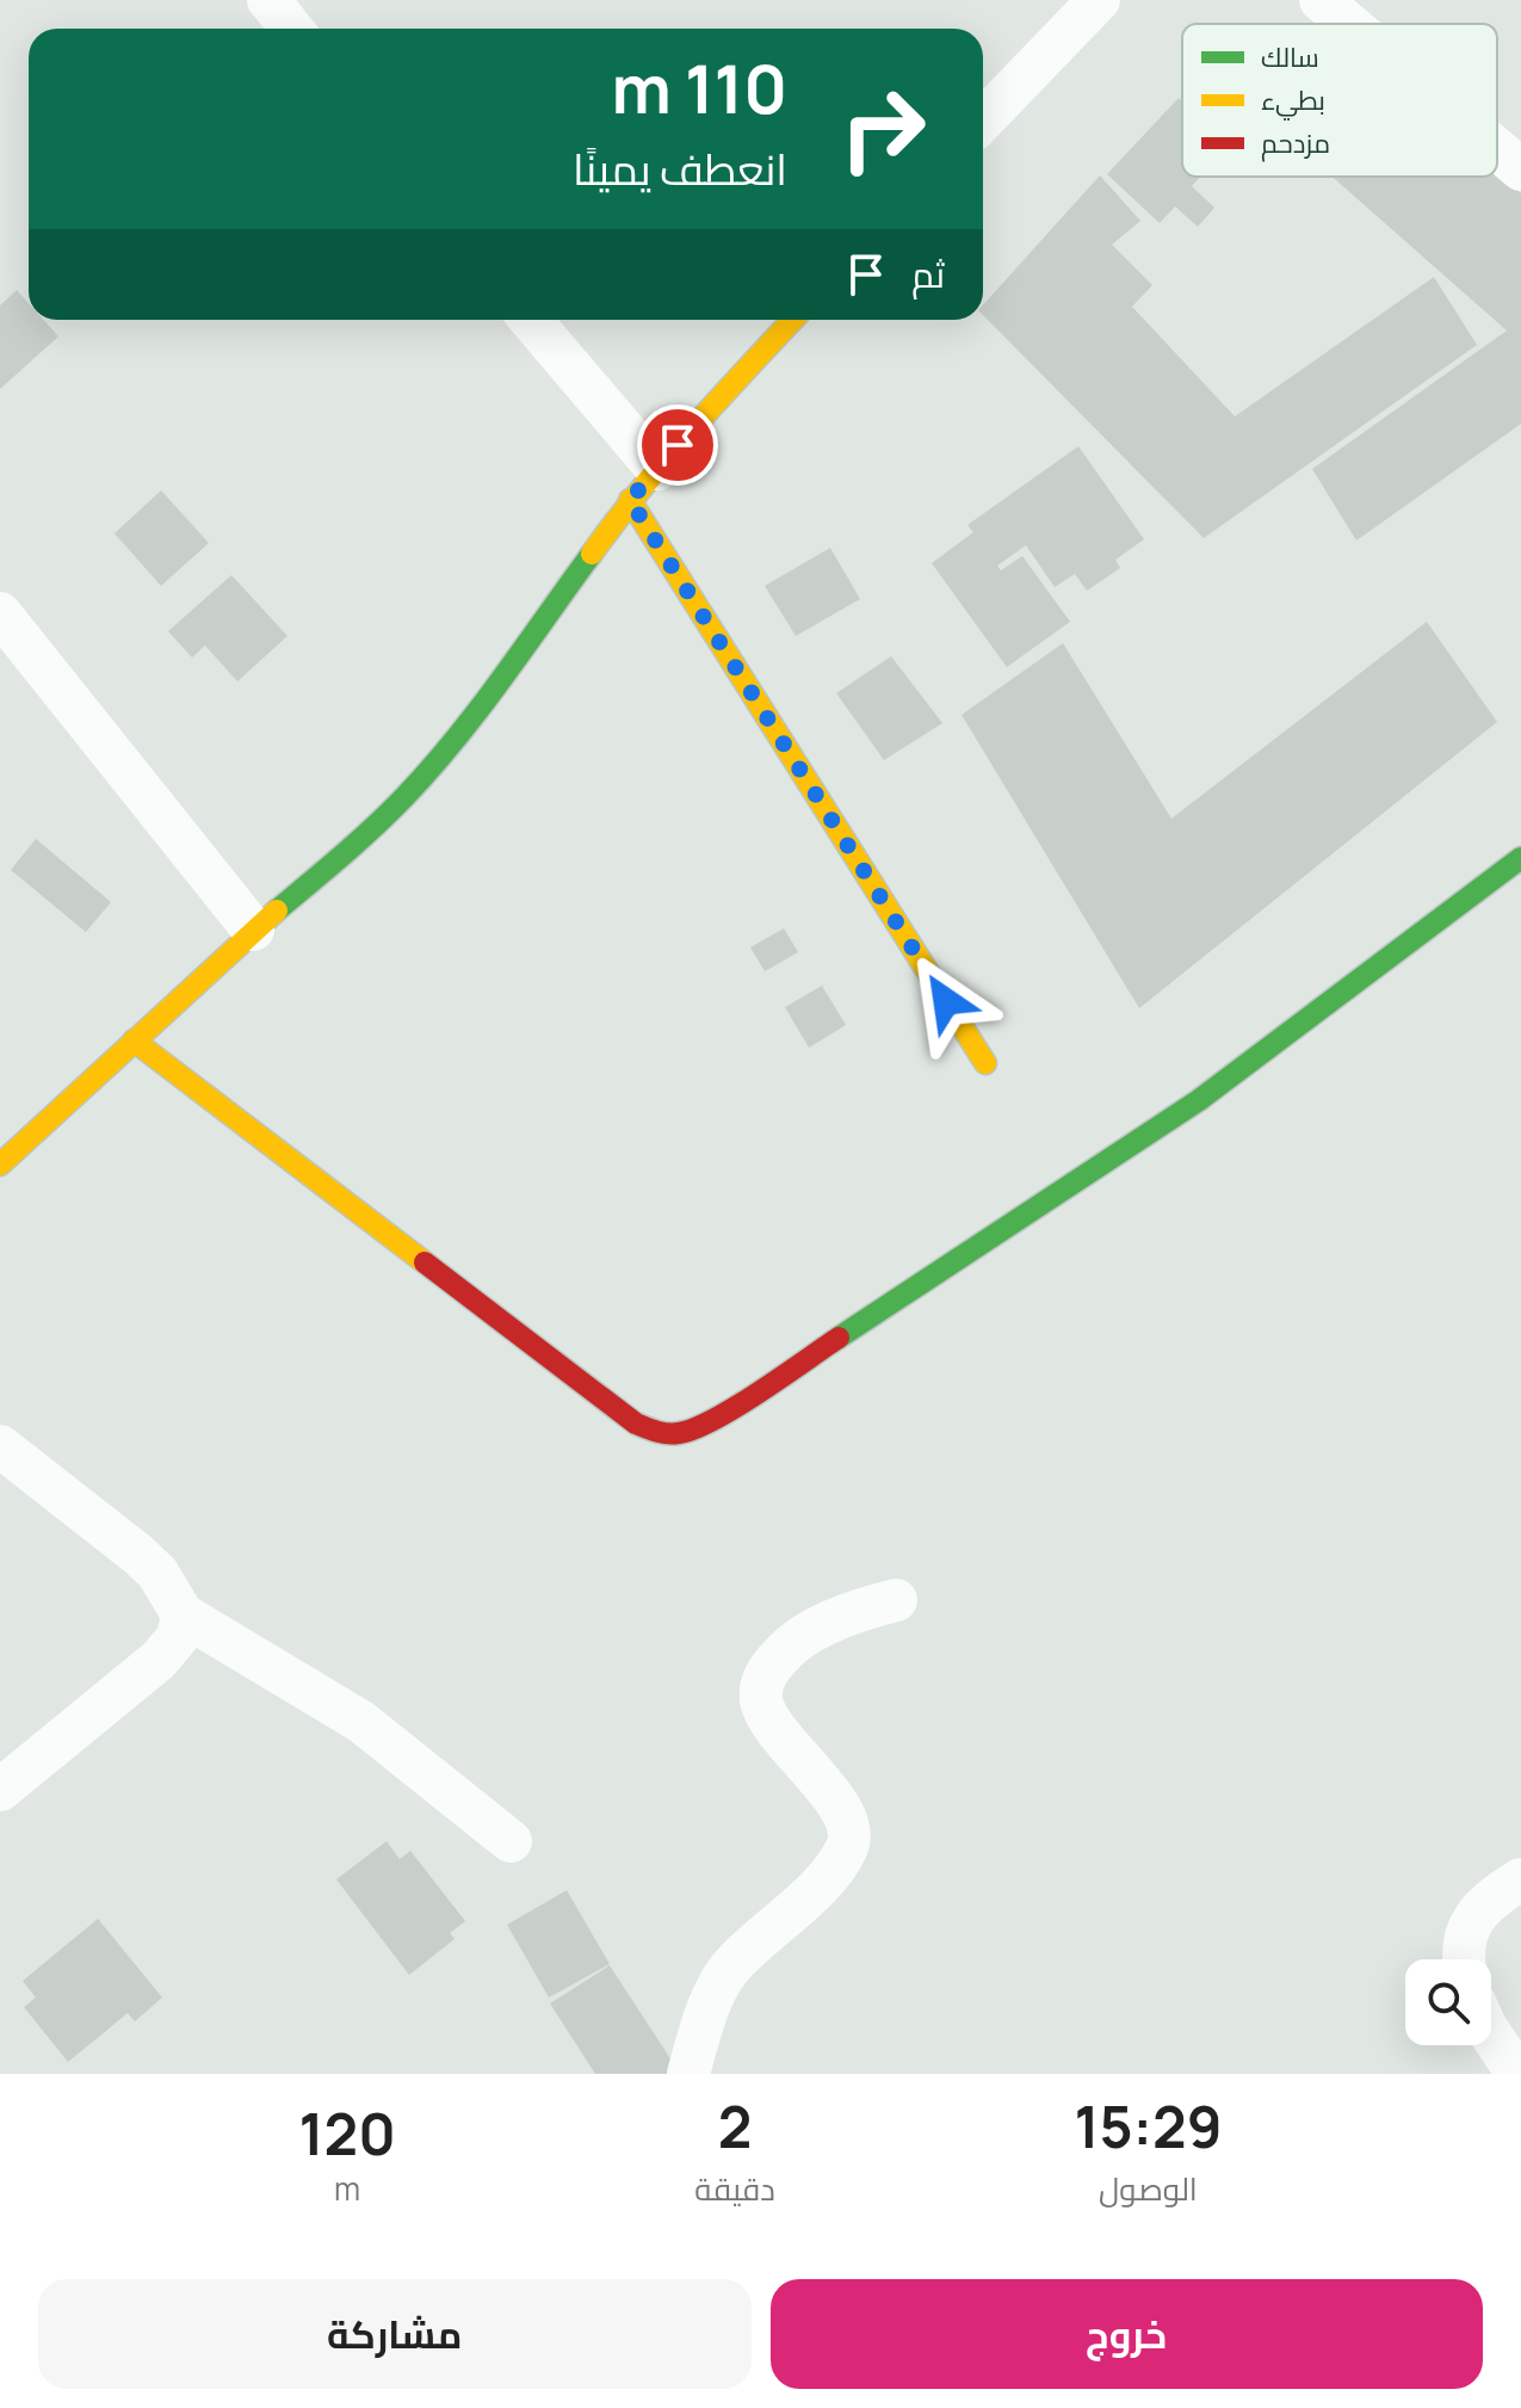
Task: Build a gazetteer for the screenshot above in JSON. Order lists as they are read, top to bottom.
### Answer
{
  "legend": ["سالك", "بطيء", "مزدحم"],
  "page": {
    "turn": ["110 m", "انعطف يمينًا"],
    "then": "ثم",
    "eta": [
      "15:29",
      "الوصول",
      "2",
      "دقيقة",
      "120",
      "m"
    ],
    "buttons": ["خروج", "مشاركة"]
  }
}
